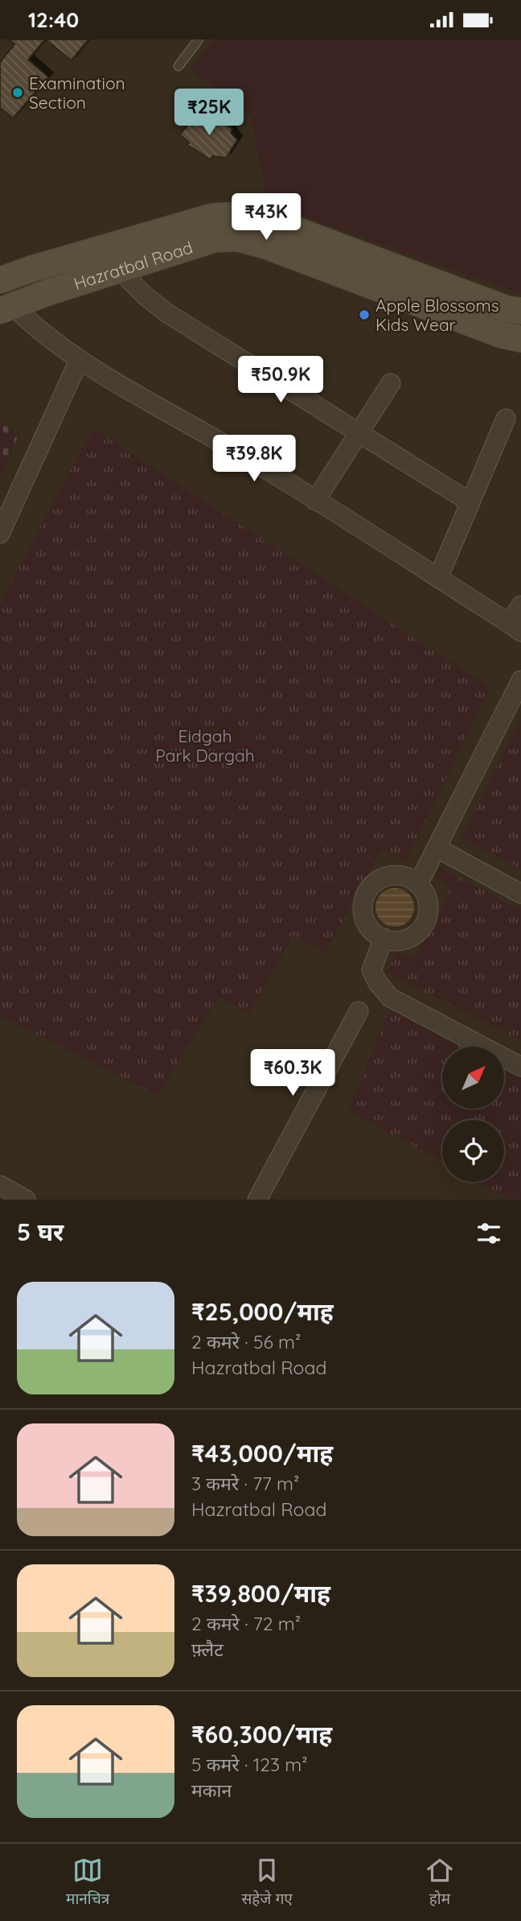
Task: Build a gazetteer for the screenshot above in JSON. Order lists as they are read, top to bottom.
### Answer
{
  "streets": {
    "main road": ["Hazratbal Road"]
  },
  "parks": ["Eidgah Park Dargah"],
  "places": ["Examination Section", "Apple Blossoms Kids Wear"],
  "north": "top right",
  "page": {
    "status": "12:40",
    "price": [
      "₹25K",
      "₹43K",
      "₹50.9K",
      "₹39.8K",
      "₹60.3K"
    ],
    "heading": "5 घर",
    "list": [
      {
        "name": "₹25,000/माह",
        "note": "2 कमरे · 56 m² · Hazratbal Road"
      },
      {
        "name": "₹43,000/माह",
        "note": "3 कमरे · 77 m² · Hazratbal Road"
      },
      {
        "name": "₹39,800/माह",
        "note": "2 कमरे · 72 m² · फ़्लैट"
      },
      {
        "name": "₹60,300/माह",
        "note": "5 कमरे · 123 m² · मकान"
      }
    ],
    "tabs": ["मानचित्र", "सहेजे गए", "होम"]
  }
}
